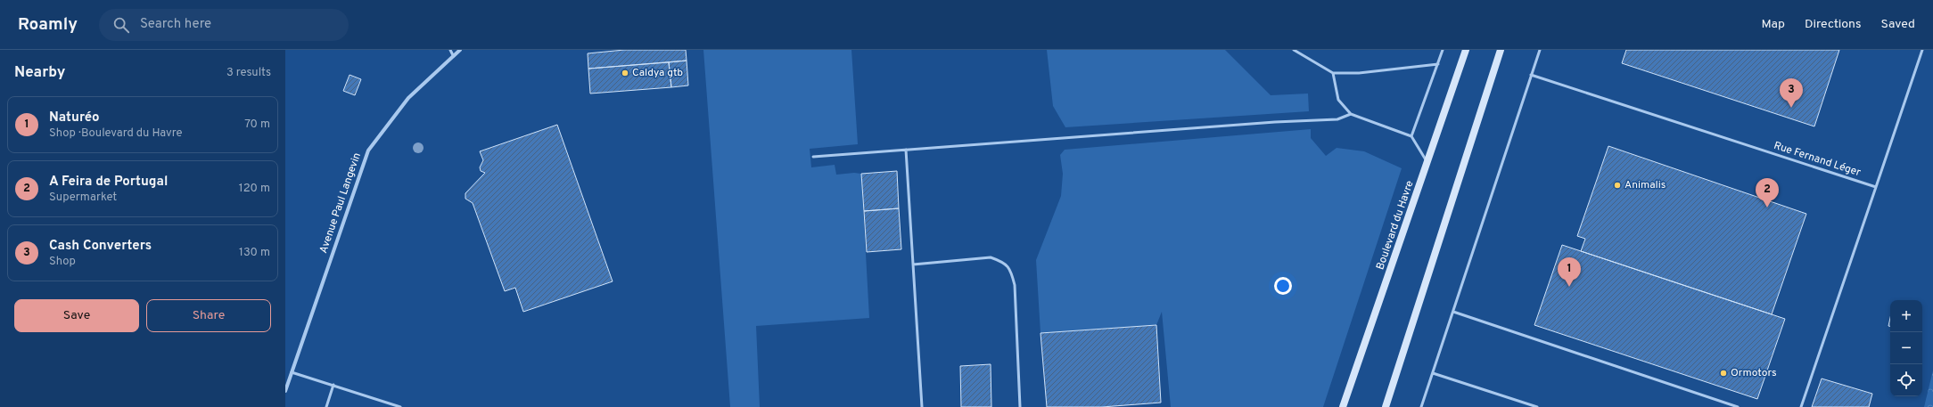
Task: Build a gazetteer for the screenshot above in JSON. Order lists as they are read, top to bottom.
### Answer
{
  "streets": {
    "main road": ["Boulevard du Havre"],
    "street": ["Avenue Paul Langevin"],
    "lane": ["Rue Fernand Léger"]
  },
  "places": ["Caldya gtb", "Animalis", "Ormotors"],
  "page": {
    "header": "Roamly",
    "search": "Search here",
    "nav": ["Map", "Directions", "Saved"],
    "heading": ["Nearby", "3 results"],
    "pins": ["3", "2", "1"],
    "list": [
      {
        "mark": "1",
        "name": "Naturéo",
        "note": "Shop · Boulevard du Havre",
        "value": "70 m"
      },
      {
        "mark": "2",
        "name": "A Feira de Portugal",
        "note": "Supermarket",
        "value": "120 m"
      },
      {
        "mark": "3",
        "name": "Cash Converters",
        "note": "Shop",
        "value": "130 m"
      }
    ],
    "buttons": ["Save", "Share"],
    "map_buttons": ["+", "−"]
  }
}
